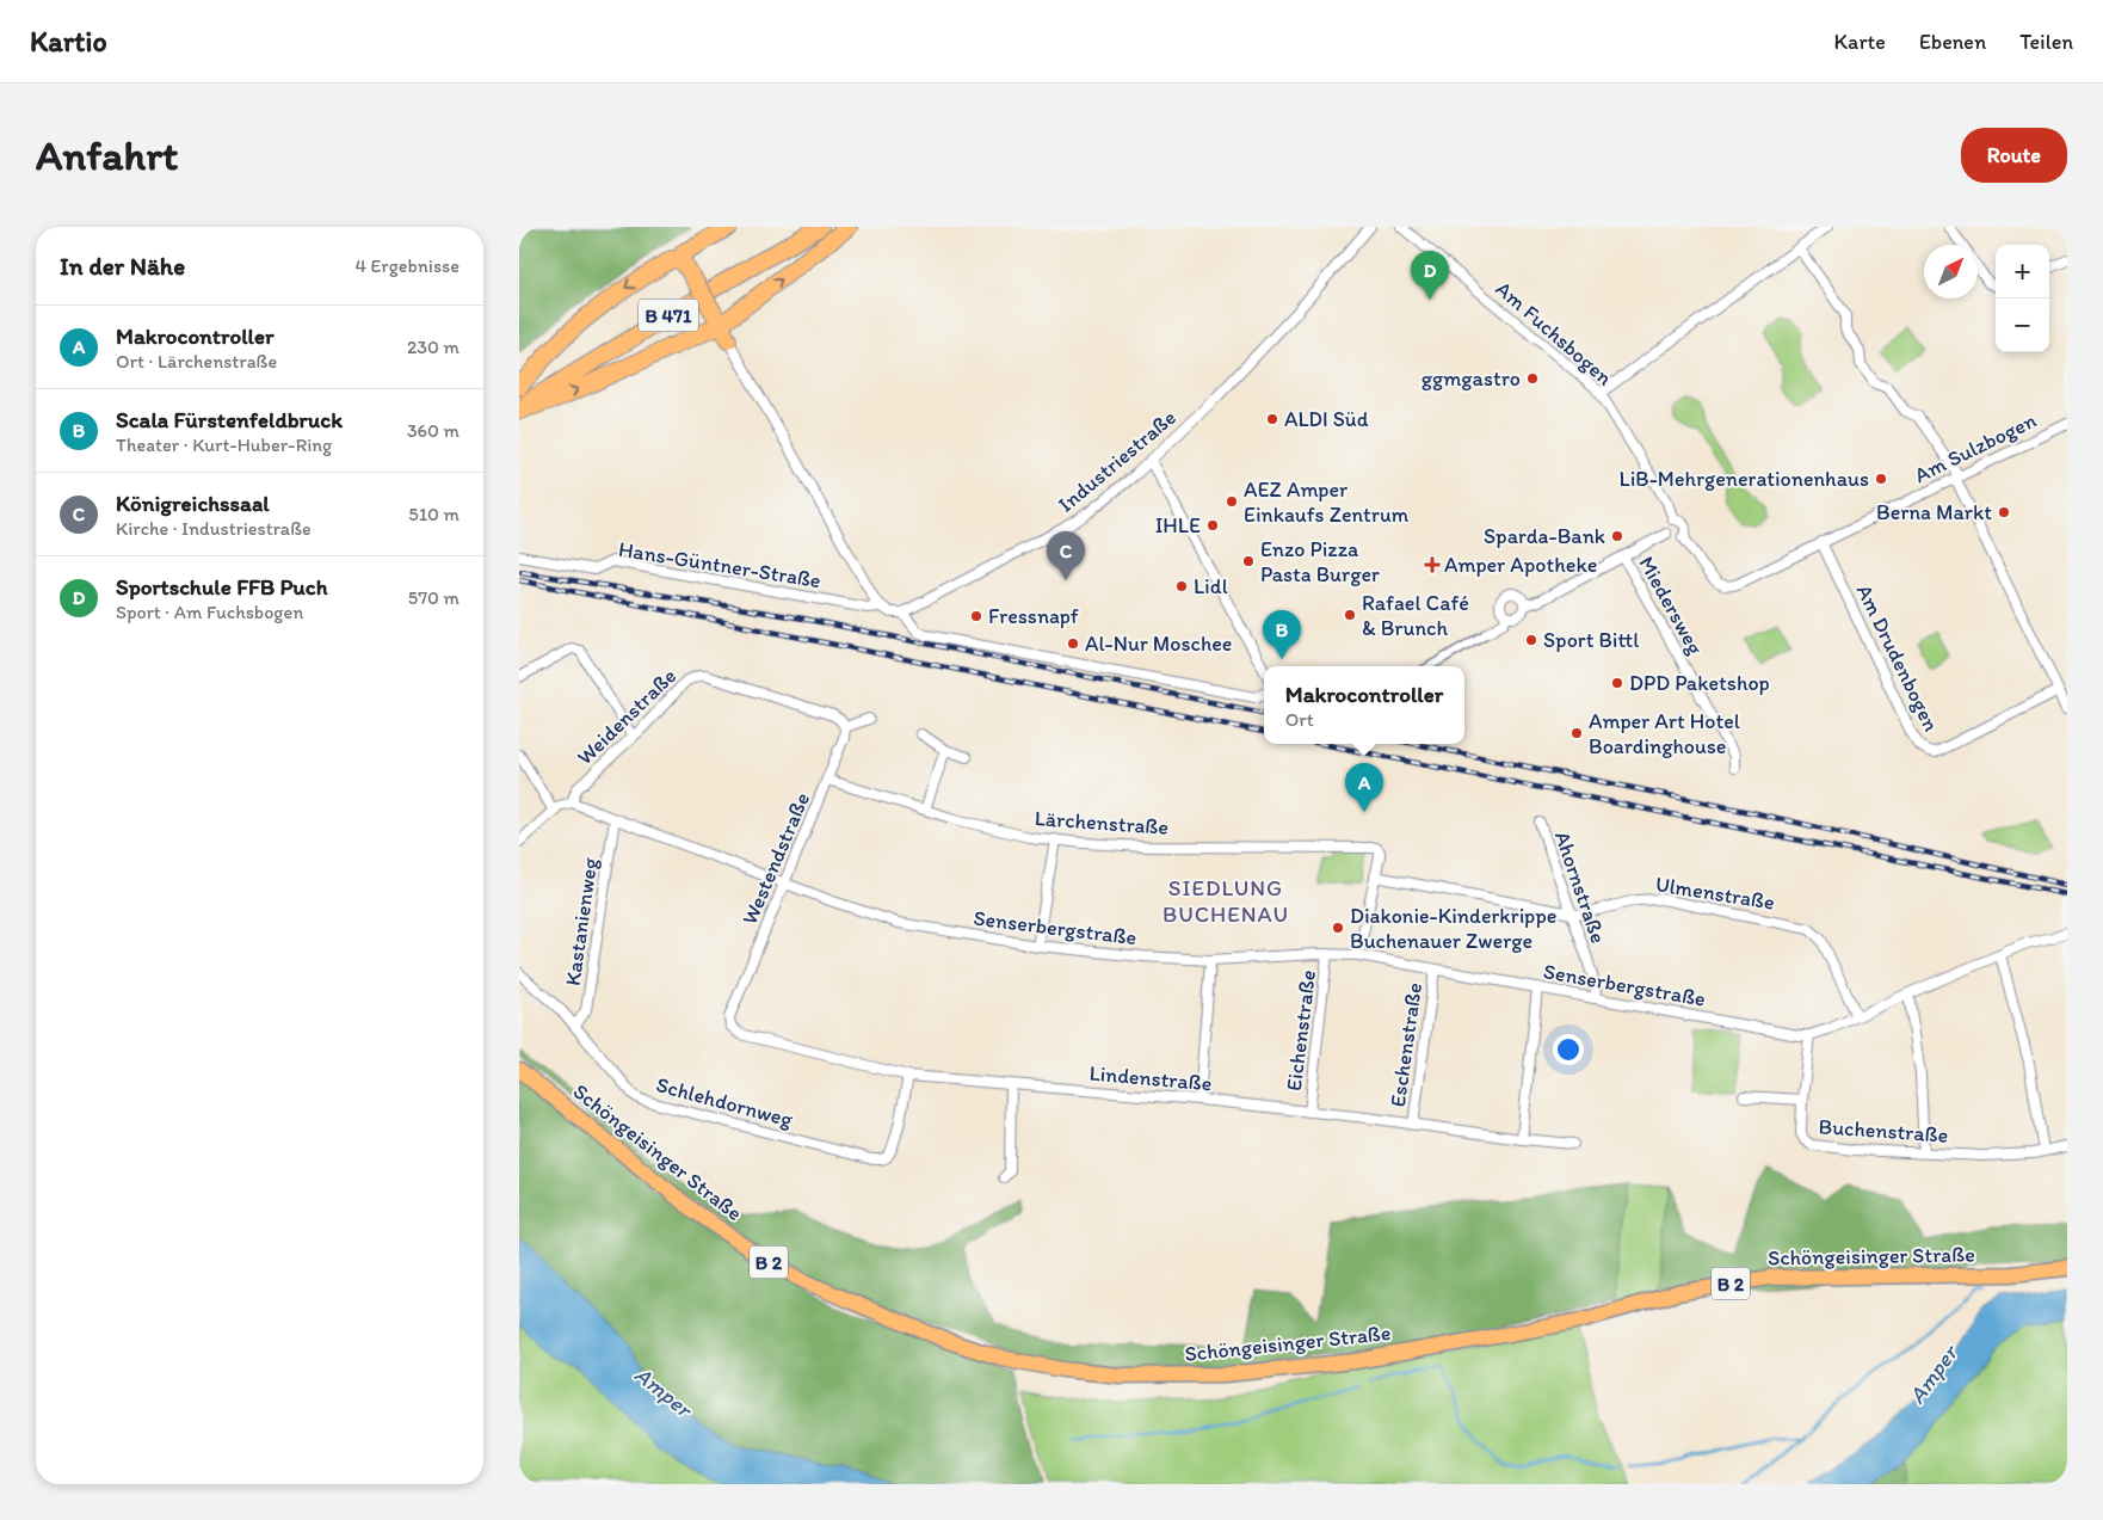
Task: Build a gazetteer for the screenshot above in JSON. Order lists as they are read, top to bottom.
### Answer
{
  "streets": {
    "highway": ["B 471"],
    "main road": ["Schöngeisinger Straße", "B 2"],
    "street": [
      "Am Fuchsbogen",
      "Am Sulzbogen",
      "Industriestraße",
      "Hans-Güntner-Straße",
      "Miedersweg",
      "Am Drudenbogen",
      "Weidenstraße",
      "Lärchenstraße",
      "Westendstraße",
      "Ahornstraße",
      "Ulmenstraße",
      "Kastanienweg",
      "Senserbergstraße",
      "Eichenstraße",
      "Eschenstraße",
      "Lindenstraße",
      "Schlehdornweg",
      "Buchenstraße"
    ]
  },
  "crossings": [
    ["Am Fuchsbogen", "Am Sulzbogen"],
    ["Am Sulzbogen", "Am Drudenbogen"],
    ["Weidenstraße", "Westendstraße"],
    ["Weidenstraße", "Senserbergstraße"],
    ["Lärchenstraße", "Westendstraße"],
    ["Lärchenstraße", "Ulmenstraße"],
    ["Westendstraße", "Senserbergstraße"],
    ["Westendstraße", "Lindenstraße"],
    ["Ahornstraße", "Ulmenstraße"],
    ["Ahornstraße", "Senserbergstraße"],
    ["Ulmenstraße", "Senserbergstraße"],
    ["Kastanienweg", "Senserbergstraße"],
    ["Kastanienweg", "Schlehdornweg"],
    ["Senserbergstraße", "Eichenstraße"],
    ["Senserbergstraße", "Eschenstraße"],
    ["Senserbergstraße", "Buchenstraße"],
    ["Eichenstraße", "Lindenstraße"],
    ["Eschenstraße", "Lindenstraße"],
    ["Lindenstraße", "Schlehdornweg"]
  ],
  "districts": ["SIEDLUNG BUCHENAU"],
  "water": ["Amper"],
  "places": {
    "other": [
      "ggmgastro",
      "ALDI Süd",
      "LiB-Mehrgenerationenhaus",
      "AEZ Amper Einkaufs Zentrum",
      "Berna Markt",
      "IHLE",
      "Sparda-Bank",
      "Enzo Pizza Pasta Burger",
      "Lidl",
      "Rafael Café & Brunch",
      "Fressnapf",
      "Sport Bittl",
      "Al-Nur Moschee",
      "DPD Paketshop",
      "Amper Art Hotel Boardinghouse",
      "Diakonie-Kinderkrippe Buchenauer Zwerge"
    ],
    "health": ["Amper Apotheke"]
  },
  "north": "top right",
  "page": {
    "header": "Kartio",
    "nav": ["Karte", "Ebenen", "Teilen"],
    "buttons": "Route",
    "title": "Anfahrt",
    "heading": ["In der Nähe", "4 Ergebnisse"],
    "map_buttons": ["+", "−"],
    "pins": [
      "D",
      "C",
      "B",
      "A"
    ],
    "list": [
      {
        "mark": "A",
        "name": "Makrocontroller",
        "note": "Ort · Lärchenstraße",
        "value": "230 m"
      },
      {
        "mark": "B",
        "name": "Scala Fürstenfeldbruck",
        "note": "Theater · Kurt-Huber-Ring",
        "value": "360 m"
      },
      {
        "mark": "C",
        "name": "Königreichssaal",
        "note": "Kirche · Industriestraße",
        "value": "510 m"
      },
      {
        "mark": "D",
        "name": "Sportschule FFB Puch",
        "note": "Sport · Am Fuchsbogen",
        "value": "570 m"
      }
    ],
    "popup": ["Makrocontroller", "Ort"]
  }
}
